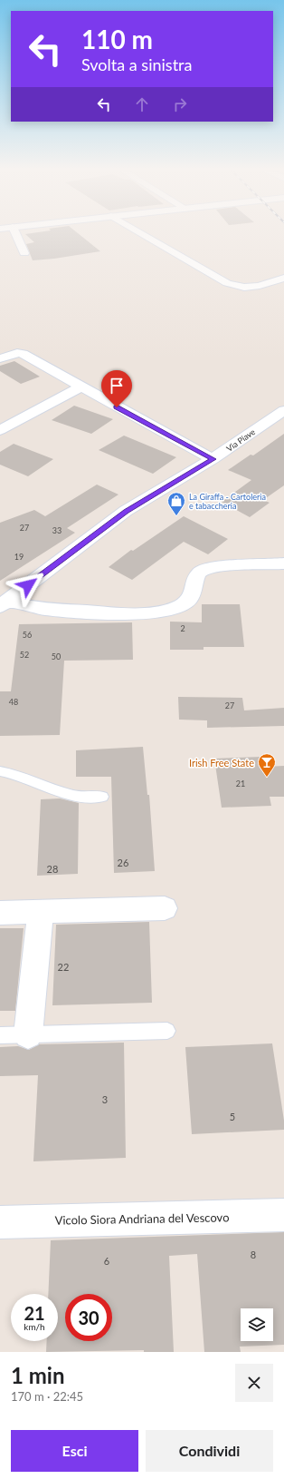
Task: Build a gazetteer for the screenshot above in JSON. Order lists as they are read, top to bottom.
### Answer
{
  "streets": {
    "street": ["Via Piave", "Vicolo Siora Andriana del Vescovo"]
  },
  "places": {
    "shop": ["La Giraffa - Cartoleria e tabaccheria"],
    "bar": ["Irish Free State"]
  },
  "house_numbers": [
    "27",
    "33",
    "19",
    "2",
    "56",
    "52",
    "50",
    "48",
    "27",
    "21",
    "26",
    "28",
    "22",
    "3",
    "5",
    "8",
    "6"
  ],
  "page": {
    "turn": ["110 m", "Svolta a sinistra"],
    "speed": "21 km/h",
    "limit": "30",
    "heading": ["1 min", "170 m · 22:45"],
    "buttons": ["Esci", "Condividi"]
  }
}
